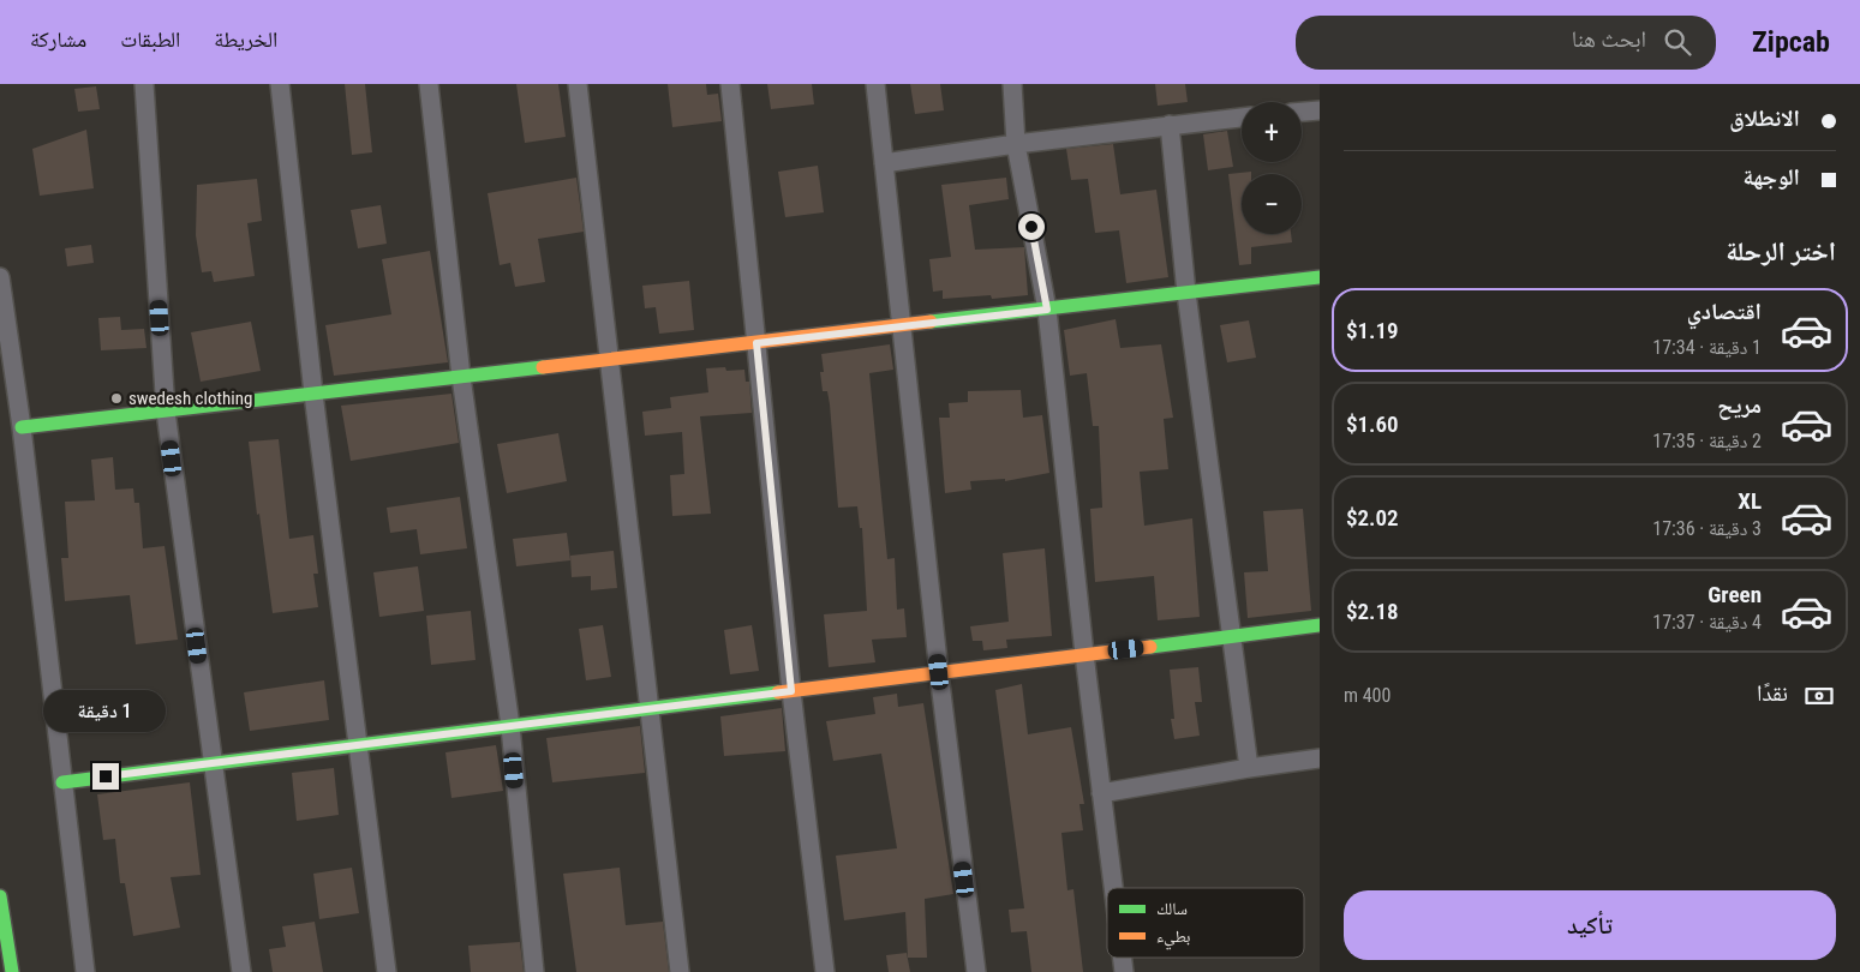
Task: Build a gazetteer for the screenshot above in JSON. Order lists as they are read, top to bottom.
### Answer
{
  "places": ["swedesh clothing"],
  "legend": ["سالك", "بطيء"],
  "page": {
    "header": "Zipcab",
    "search": "ابحث هنا",
    "nav": ["الخريطة", "الطبقات", "مشاركة"],
    "banner": ["الانطلاق", "الوجهة"],
    "map_buttons": ["+", "−"],
    "heading": "اختر الرحلة",
    "list": [
      {
        "name": "اقتصادي",
        "note": "1 دقيقة · 17:34",
        "value": "$1.19"
      },
      {
        "name": "مريح",
        "note": "2 دقيقة · 17:35",
        "value": "$1.60"
      },
      {
        "name": "XL",
        "note": "3 دقيقة · 17:36",
        "value": "$2.02"
      },
      {
        "name": "Green",
        "note": "4 دقيقة · 17:37",
        "value": "$2.18"
      }
    ],
    "pay": ["نقدًا", "400 m"],
    "bubble": "1 دقيقة",
    "buttons": "تأكيد"
  }
}
